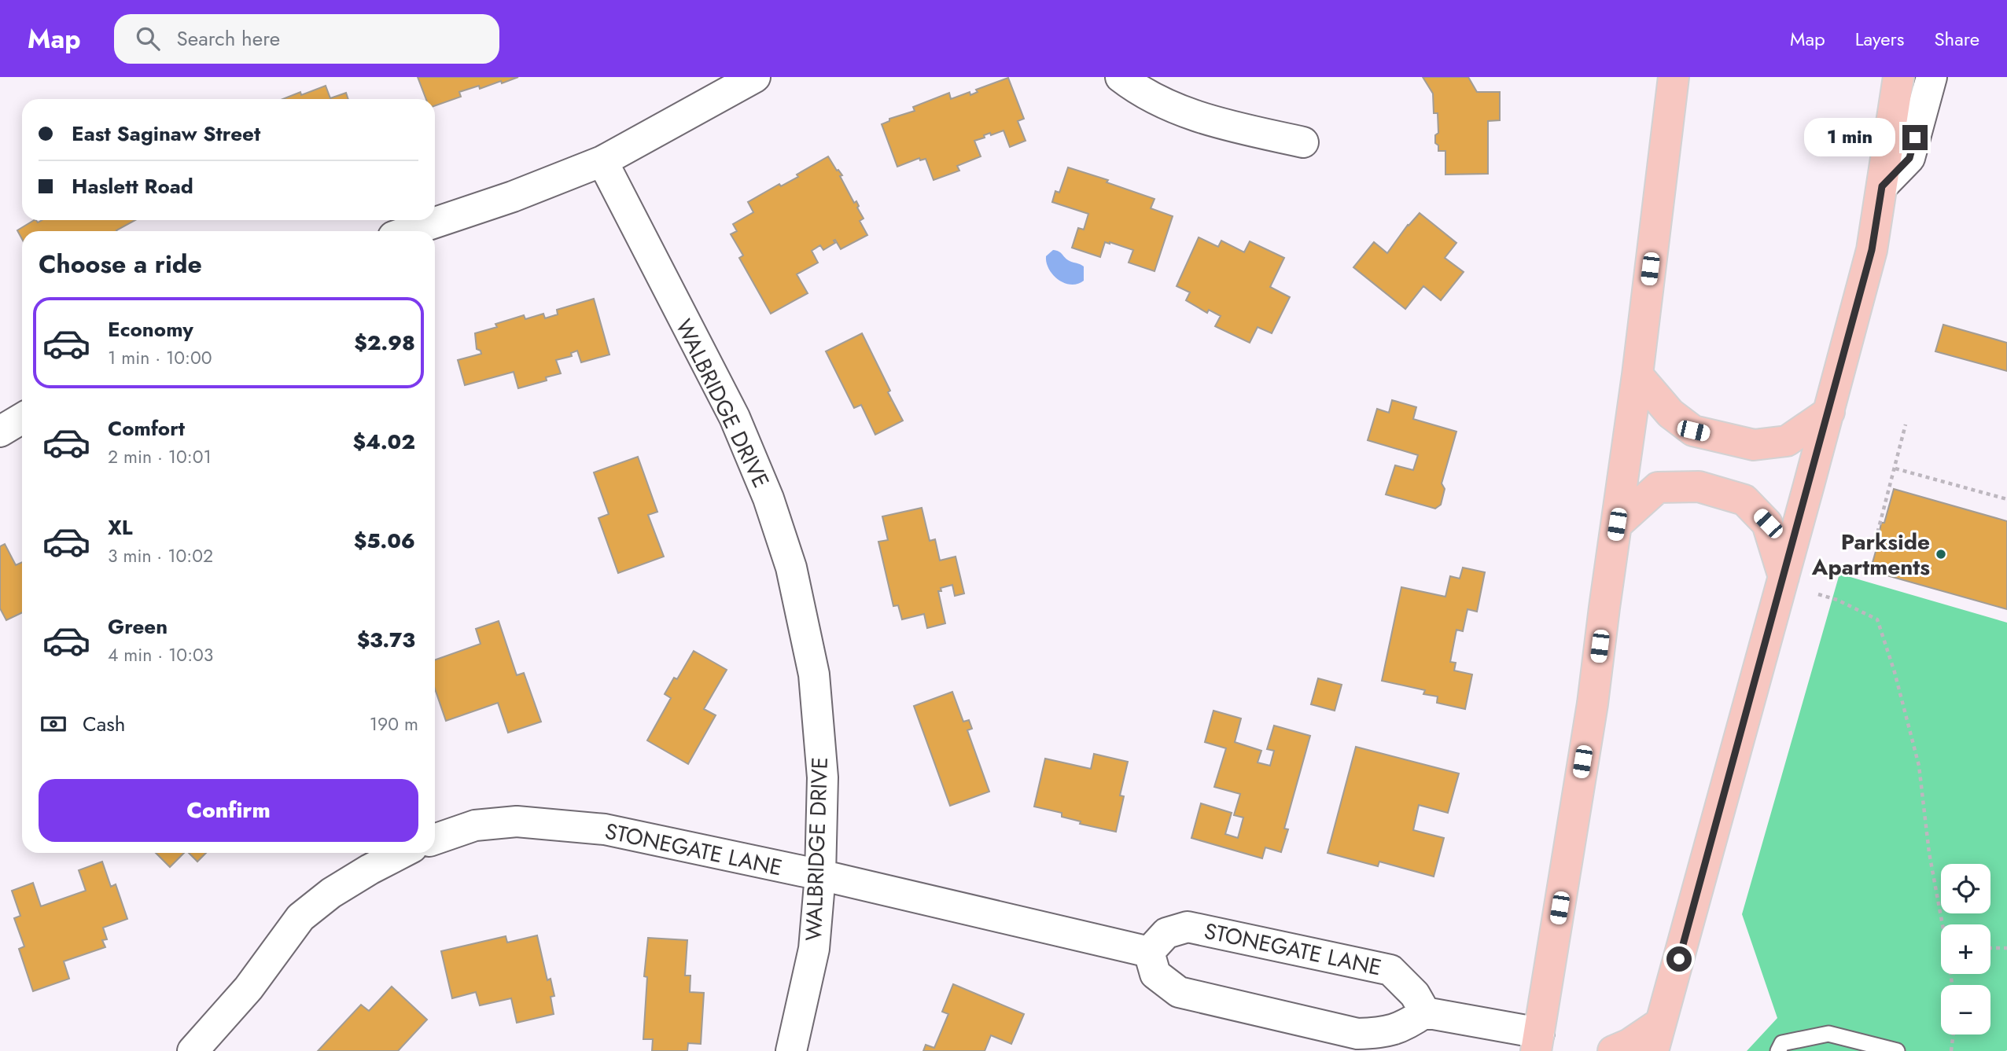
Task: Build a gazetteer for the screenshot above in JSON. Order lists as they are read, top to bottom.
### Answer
{
  "streets": {
    "street": ["WALBRIDGE DRIVE", "STONEGATE LANE"]
  },
  "crossings": [
    ["WALBRIDGE DRIVE", "STONEGATE LANE"]
  ],
  "places": ["Parkside Apartments"],
  "page": {
    "header": "Map",
    "search": "Search here",
    "nav": ["Map", "Layers", "Share"],
    "banner": ["East Saginaw Street", "Haslett Road"],
    "bubble": "1 min",
    "heading": "Choose a ride",
    "list": [
      {
        "name": "Economy",
        "note": "1 min · 10:00",
        "value": "$2.98"
      },
      {
        "name": "Comfort",
        "note": "2 min · 10:01",
        "value": "$4.02"
      },
      {
        "name": "XL",
        "note": "3 min · 10:02",
        "value": "$5.06"
      },
      {
        "name": "Green",
        "note": "4 min · 10:03",
        "value": "$3.73"
      }
    ],
    "pay": ["Cash", "190 m"],
    "buttons": "Confirm",
    "map_buttons": ["+", "−"]
  }
}
